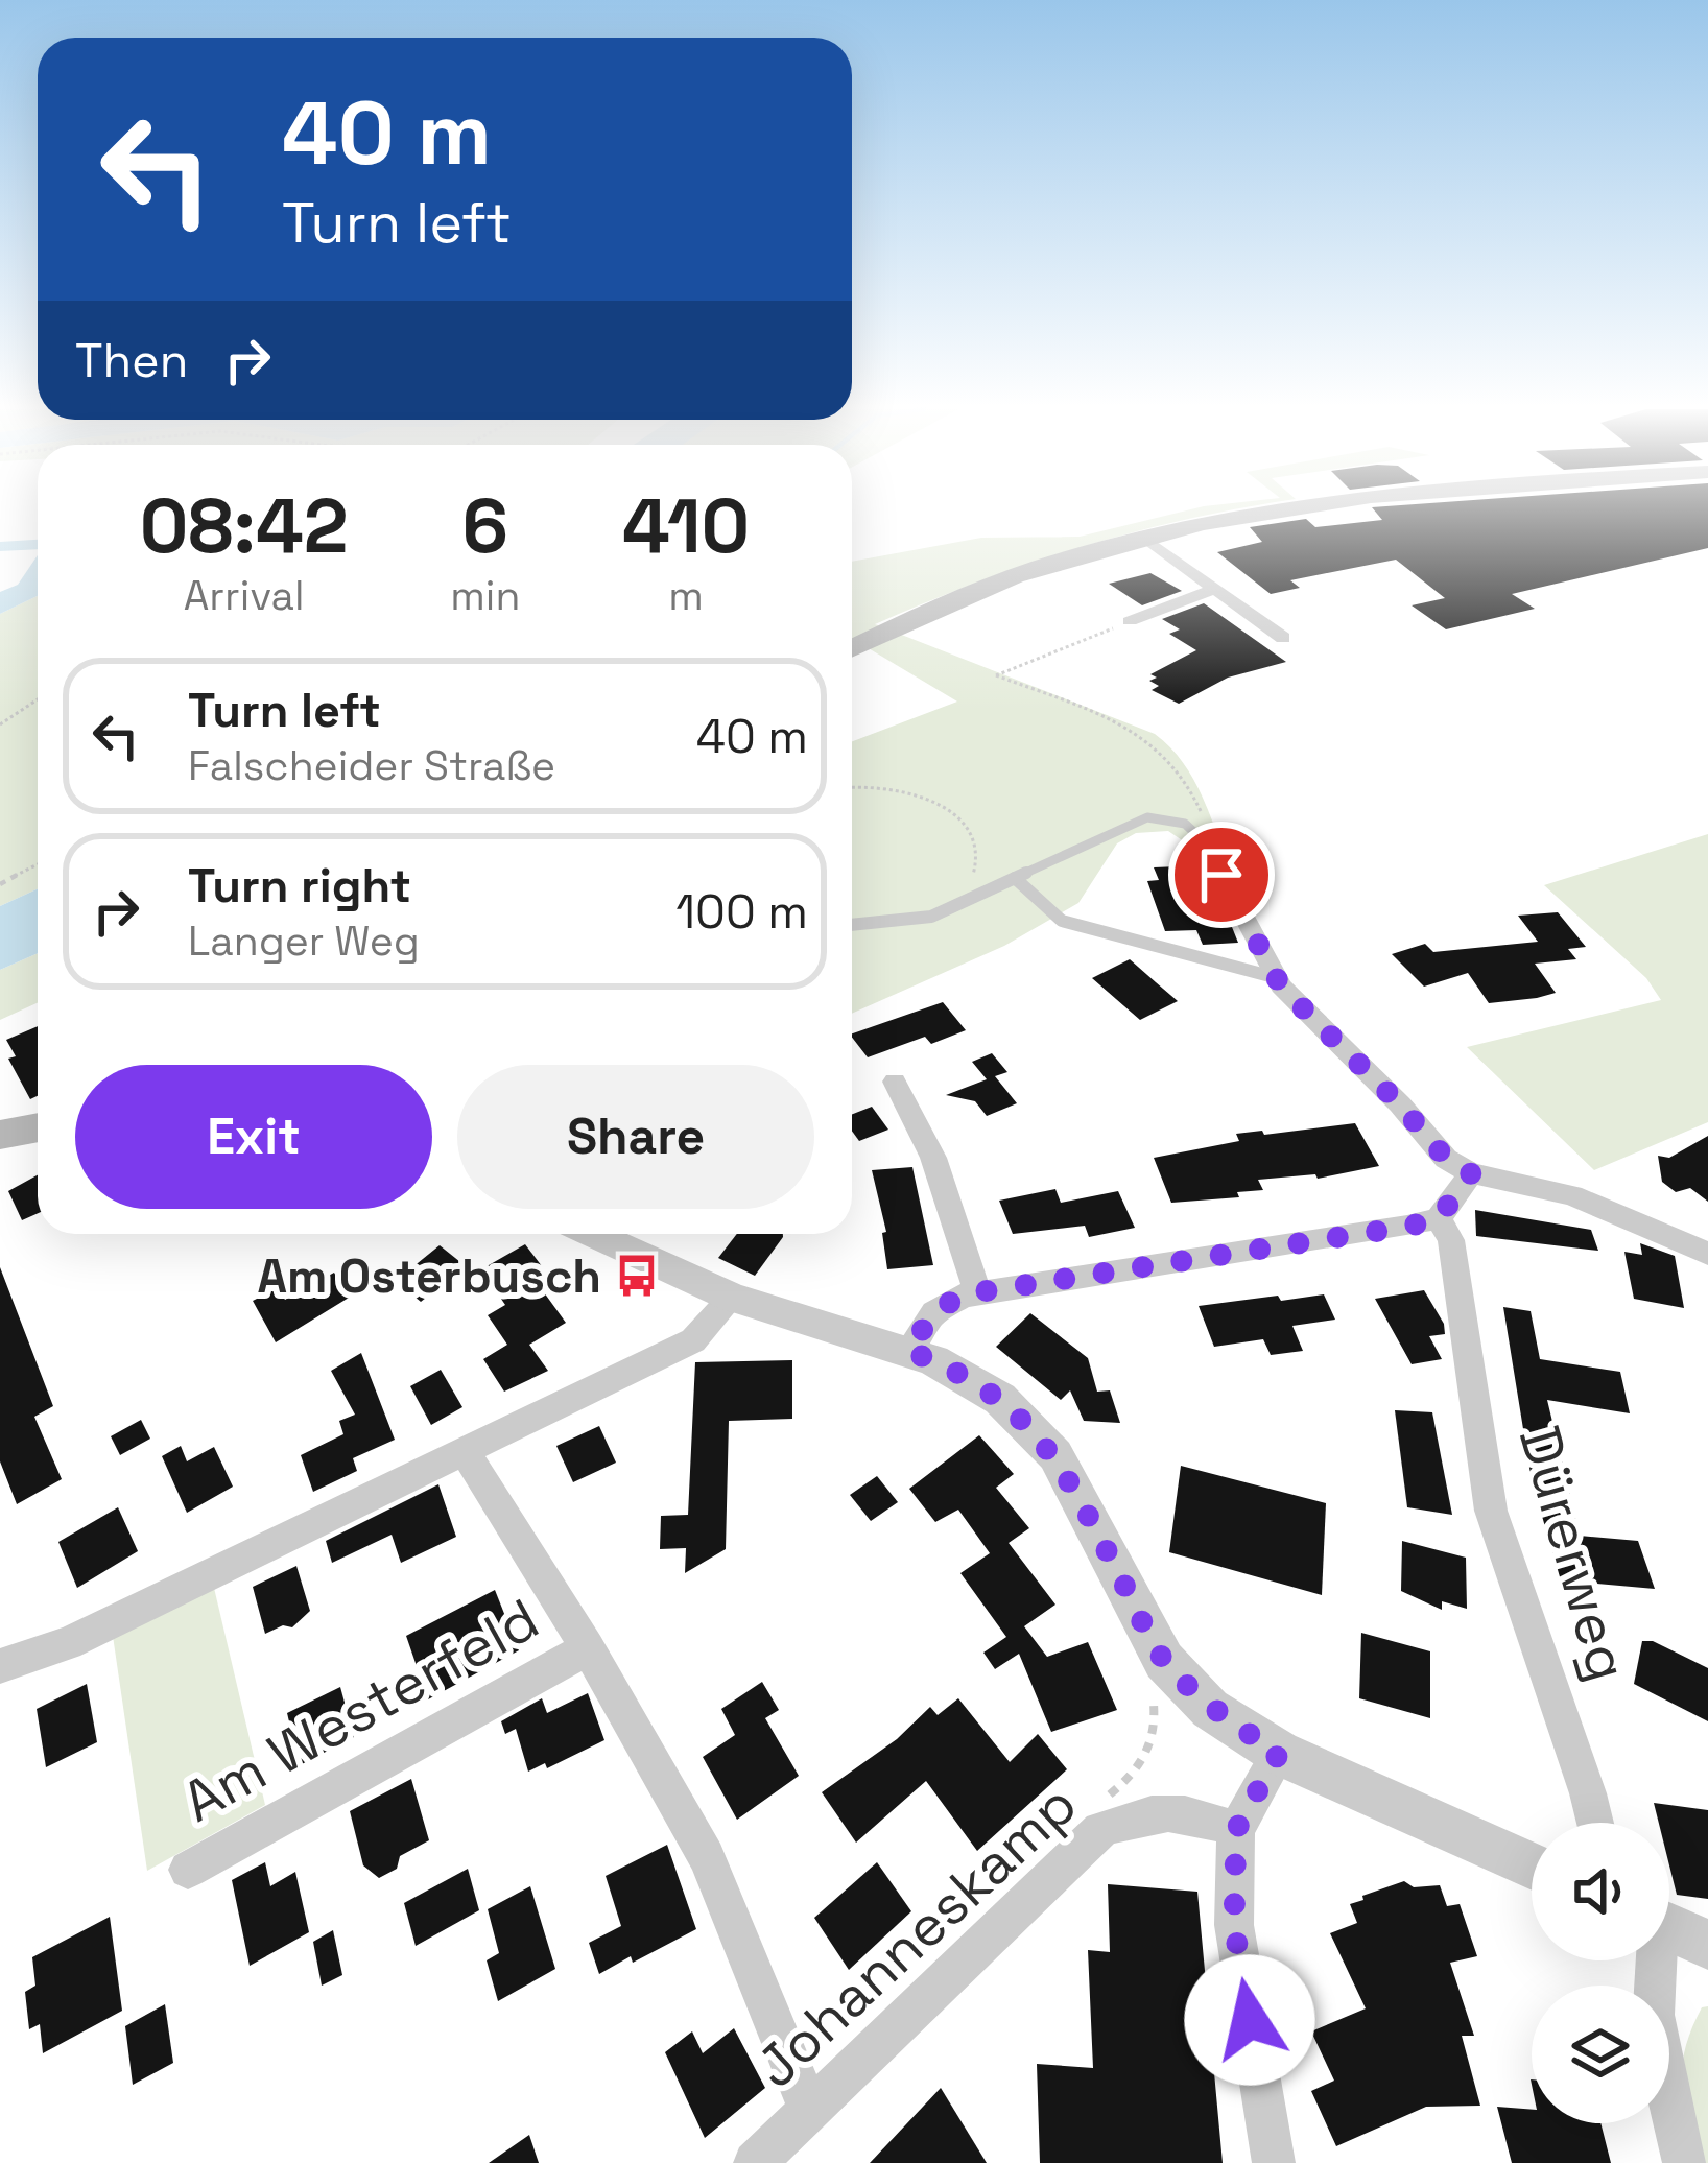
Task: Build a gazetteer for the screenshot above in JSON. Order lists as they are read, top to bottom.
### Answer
{
  "streets": {
    "street": ["Dürerweg", "Am Westerfeld", "Johanneskamp"]
  },
  "crossings": [
    ["Am Westerfeld", "Johanneskamp"]
  ],
  "places": {
    "bus stop": ["Am Osterbusch"]
  },
  "page": {
    "turn": ["40 m", "Turn left"],
    "then": "Then",
    "eta": [
      "08:42",
      "Arrival",
      "6",
      "min",
      "410",
      "m"
    ],
    "list": [
      {
        "name": "Turn left",
        "note": "Falscheider Straße",
        "value": "40 m"
      },
      {
        "name": "Turn right",
        "note": "Langer Weg",
        "value": "100 m"
      }
    ],
    "buttons": ["Exit", "Share"]
  }
}
